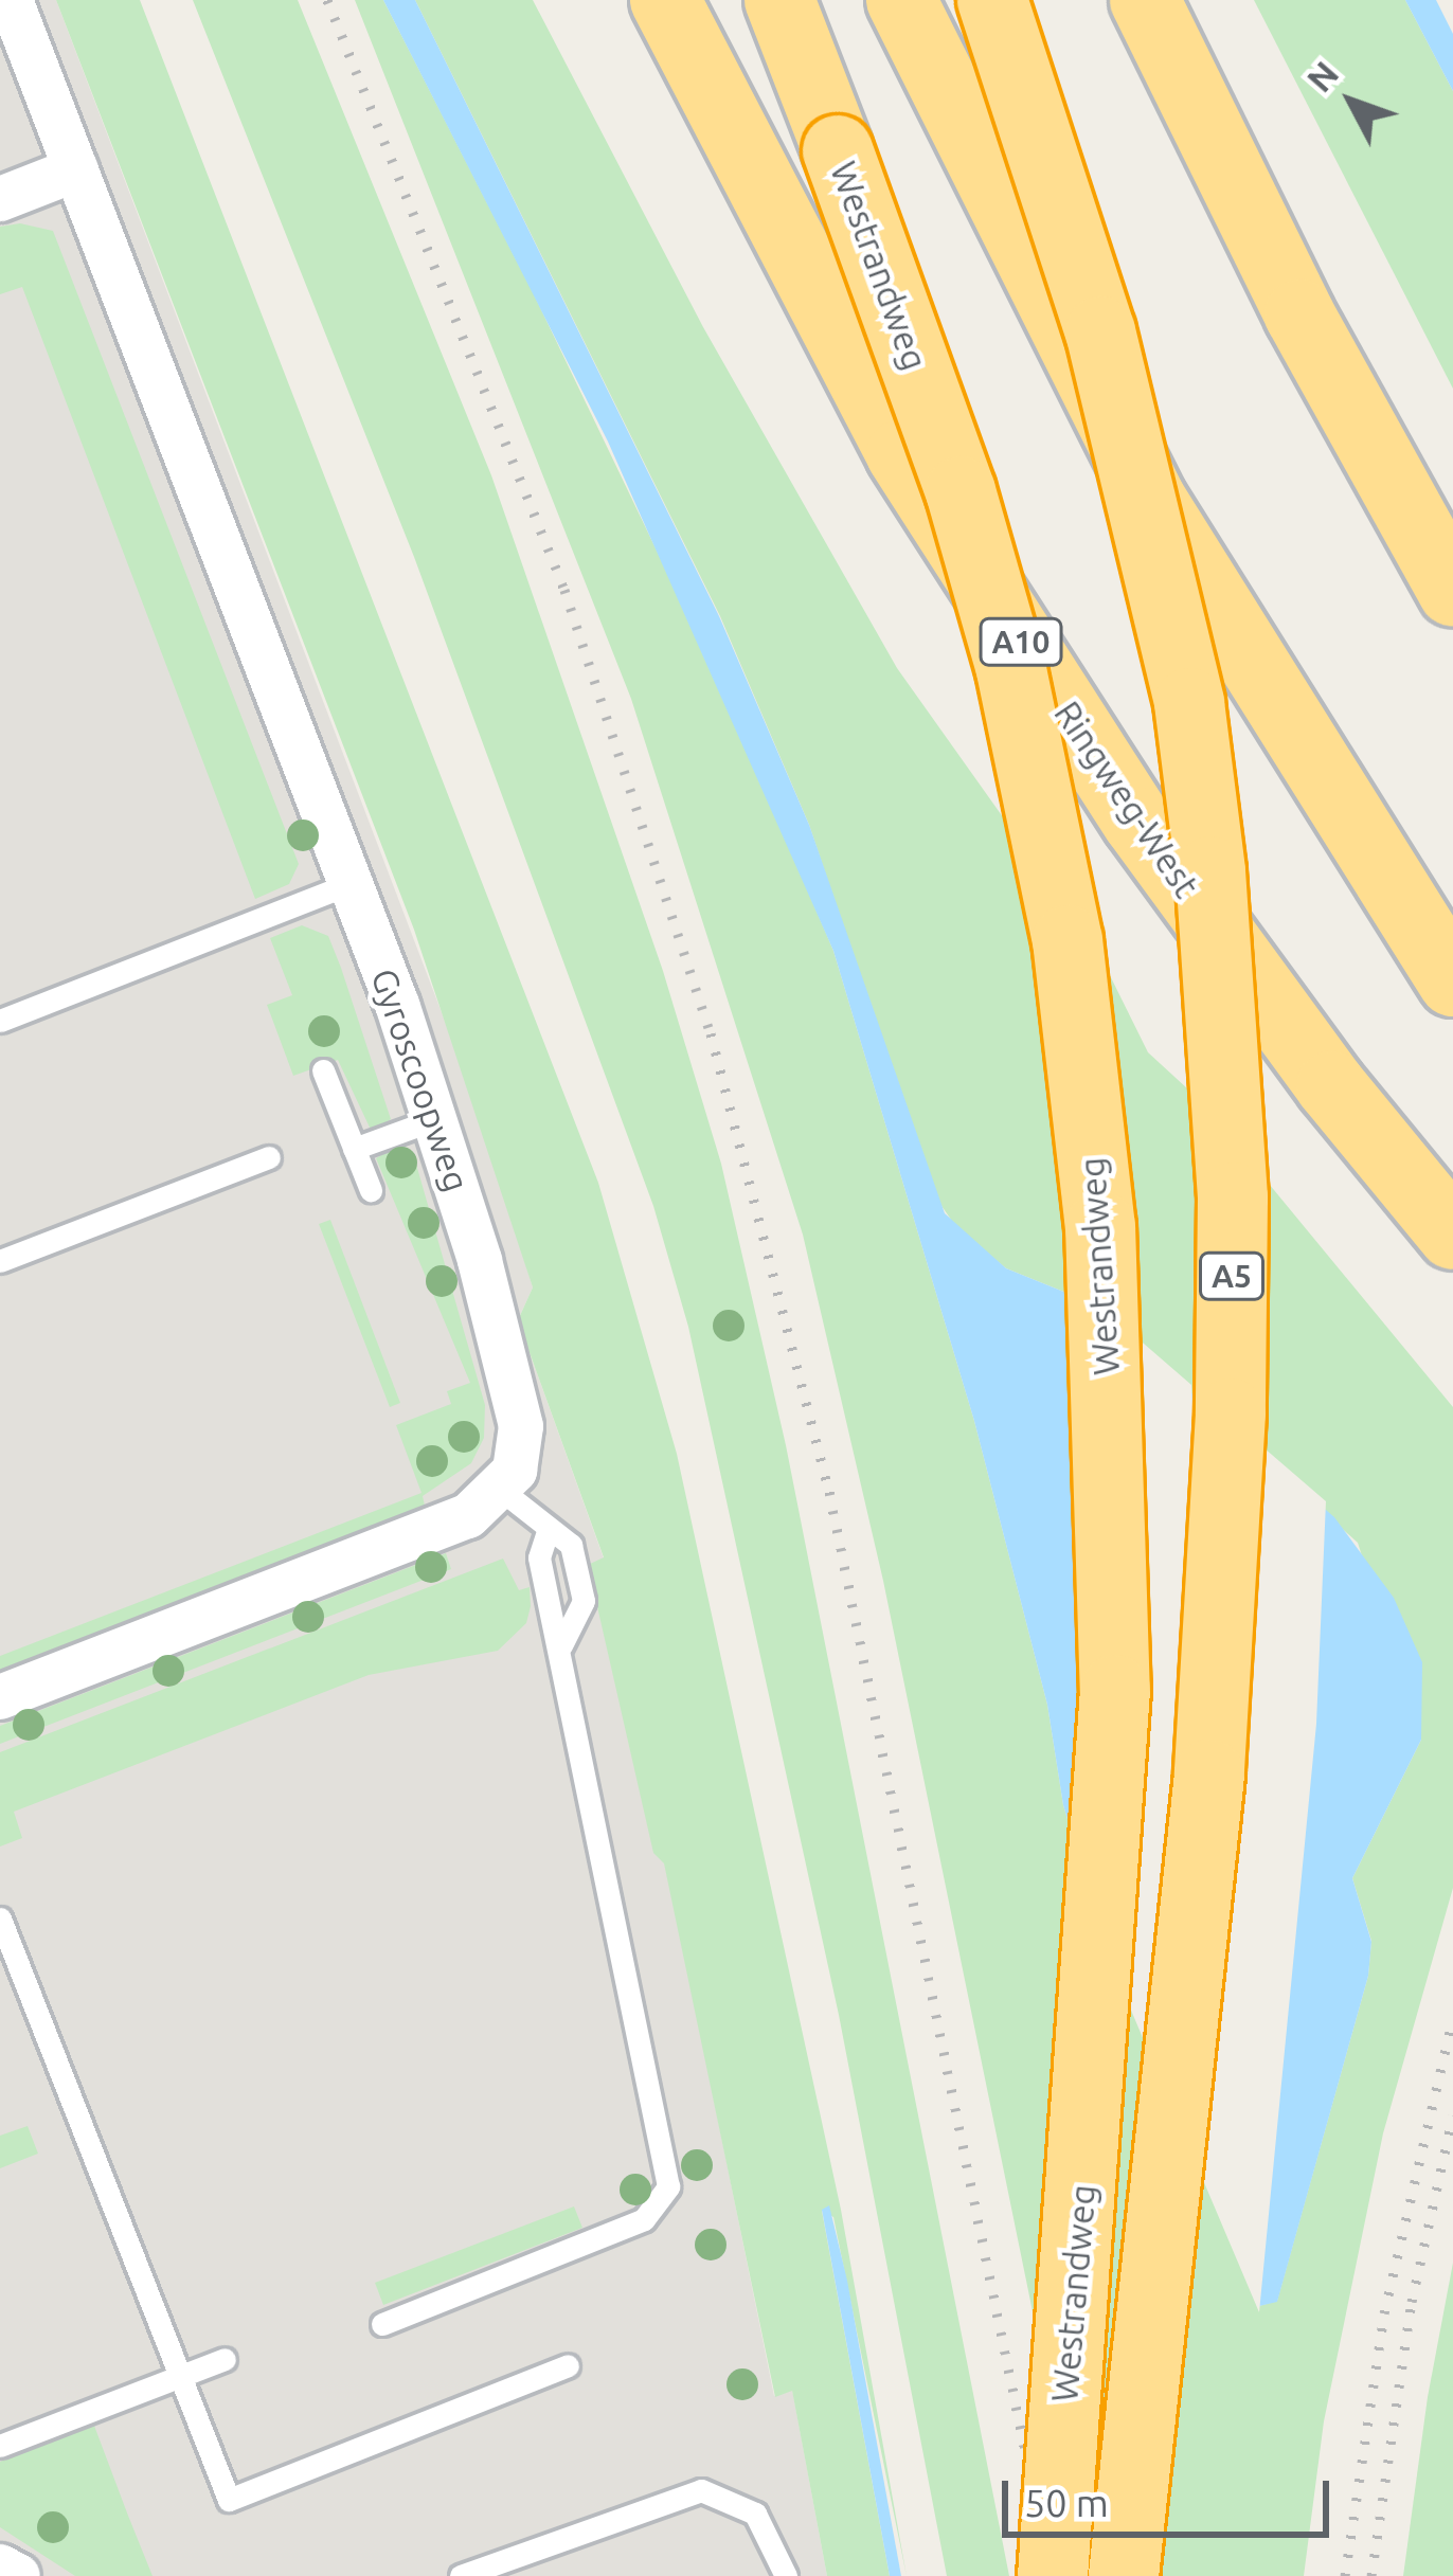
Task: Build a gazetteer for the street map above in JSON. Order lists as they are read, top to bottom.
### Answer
{
  "streets": {
    "highway": [
      "Westrandweg",
      "A10",
      "Ringweg-West",
      "A5"
    ],
    "street": ["Gyroscoopweg"]
  },
  "scale_bar": "50 m",
  "north": "top left"
}
